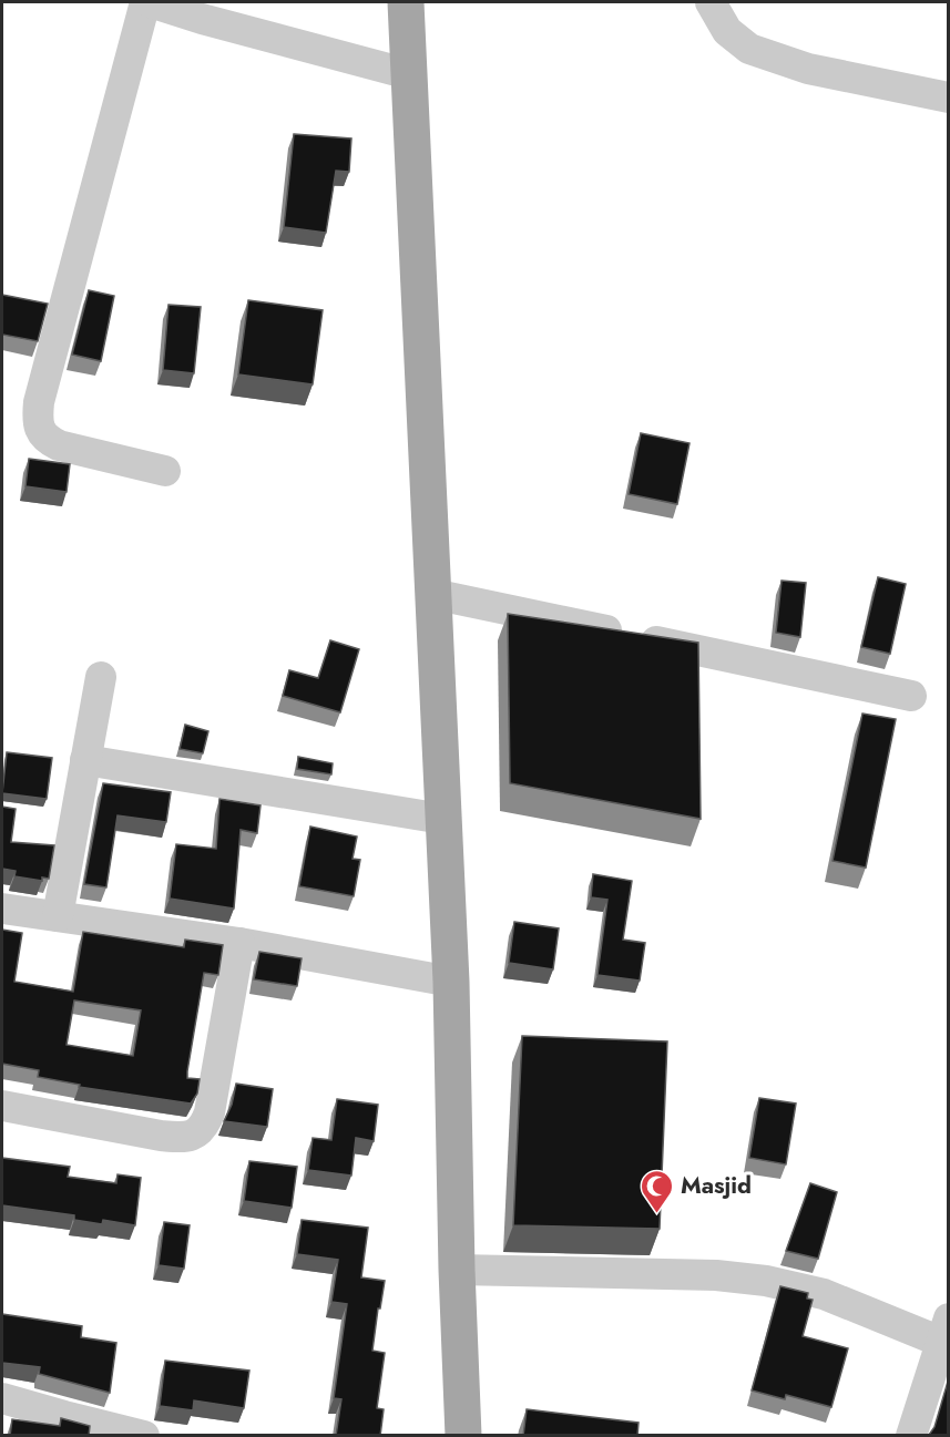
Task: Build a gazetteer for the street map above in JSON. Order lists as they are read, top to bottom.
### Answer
{
  "places": {
    "mosque": ["Masjid"]
  }
}
